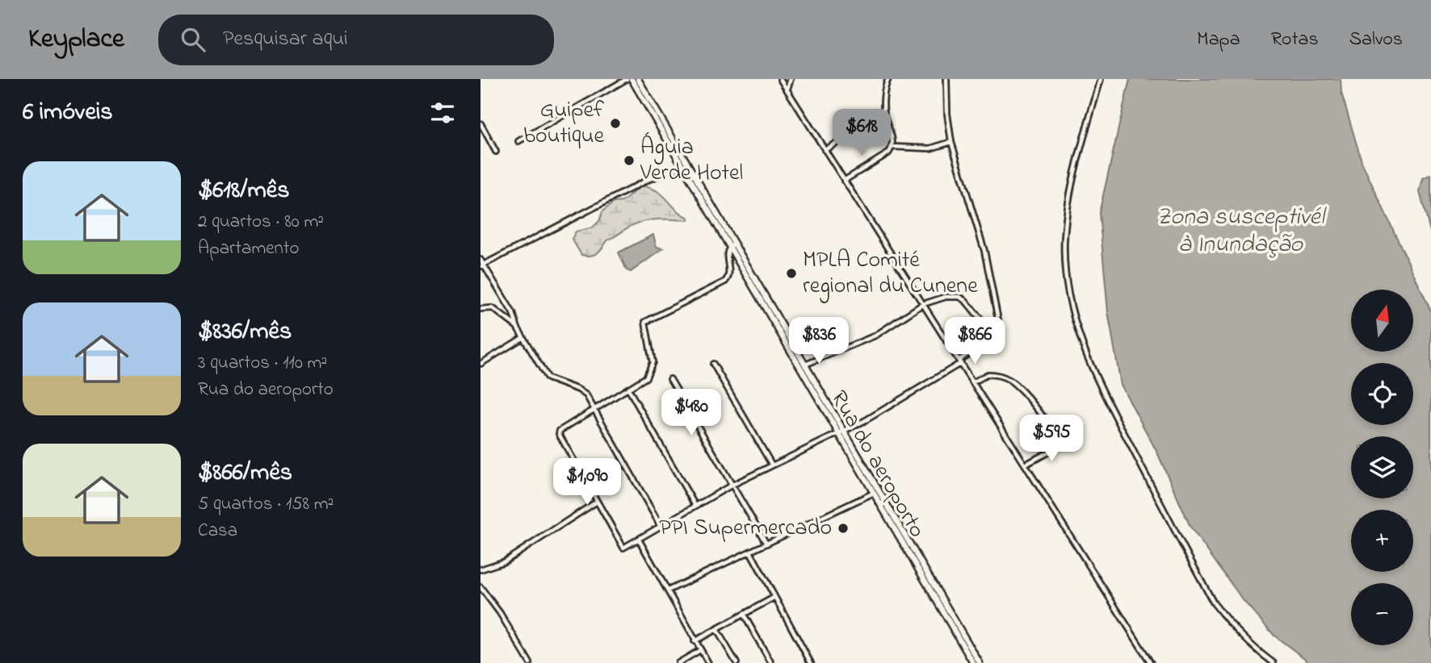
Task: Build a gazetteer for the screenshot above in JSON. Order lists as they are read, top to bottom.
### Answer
{
  "streets": {
    "main road": ["Rua do aeroporto"]
  },
  "water": ["Zona susceptivél à Inundação"],
  "places": [
    "Guipef boutique",
    "Águia Verde Hotel",
    "MPLA Comité regional du Cunene",
    "PPI Supermercado"
  ],
  "north": "top",
  "page": {
    "header": "Keyplace",
    "search": "Pesquisar aqui",
    "nav": ["Mapa", "Rotas", "Salvos"],
    "heading": "6 imóveis",
    "price": [
      "$618",
      "$836",
      "$866",
      "$480",
      "$595",
      "$1,090"
    ],
    "list": [
      {
        "name": "$618/mês",
        "note": "2 quartos · 80 m² · Apartamento"
      },
      {
        "name": "$836/mês",
        "note": "3 quartos · 110 m² · Rua do aeroporto"
      },
      {
        "name": "$866/mês",
        "note": "5 quartos · 158 m² · Casa"
      }
    ],
    "map_buttons": ["+", "−"]
  }
}
